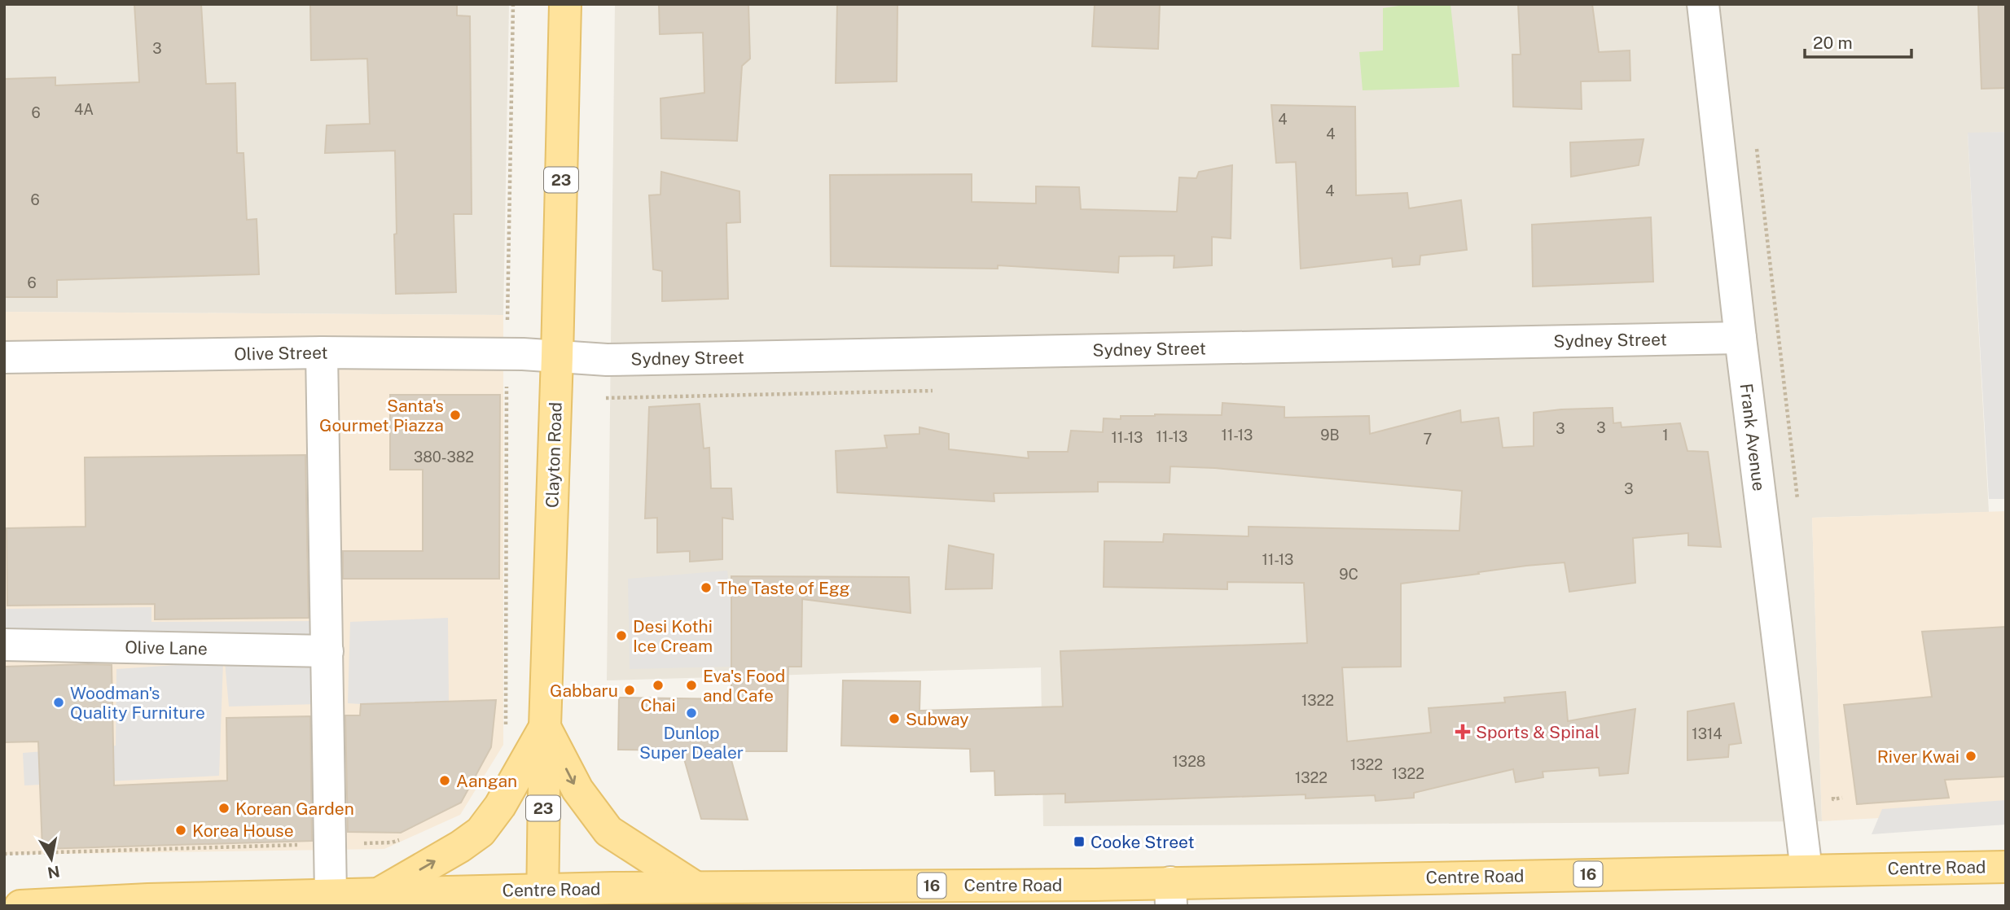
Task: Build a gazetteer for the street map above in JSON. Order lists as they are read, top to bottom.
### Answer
{
  "streets": {
    "main road": [
      "23",
      "Clayton Road",
      "Centre Road",
      "16"
    ],
    "street": [
      "Sydney Street",
      "Olive Street",
      "Frank Avenue",
      "Olive Lane"
    ]
  },
  "crossings": [
    ["Sydney Street", "Olive Street"],
    ["Sydney Street", "Frank Avenue"],
    ["Sydney Street", "Clayton Road"],
    ["Olive Street", "Clayton Road"],
    ["Frank Avenue", "Centre Road"],
    ["Clayton Road", "Centre Road"]
  ],
  "places": {
    "other": [
      "Santa's Gourmet Piazza",
      "The Taste of Egg",
      "Desi Kothi Ice Cream",
      "Chai",
      "Eva's Food and Cafe",
      "Gabbaru",
      "Woodman's Quality Furniture",
      "Dunlop Super Dealer",
      "Subway",
      "River Kwai",
      "Aangan",
      "Korean Garden",
      "Korea House"
    ],
    "health": ["Sports & Spinal"],
    "transit": ["Cooke Street"]
  },
  "house_numbers": [
    "3",
    "4A",
    "6",
    "4",
    "4",
    "4",
    "6",
    "6",
    "3",
    "3",
    "11-13",
    "9B",
    "1",
    "11-13",
    "11-13",
    "7",
    "380-382",
    "3",
    "11-13",
    "9C",
    "1322",
    "1314",
    "1328",
    "1322",
    "1322",
    "1322"
  ],
  "scale_bar": "20 m",
  "north": "bottom"
}
